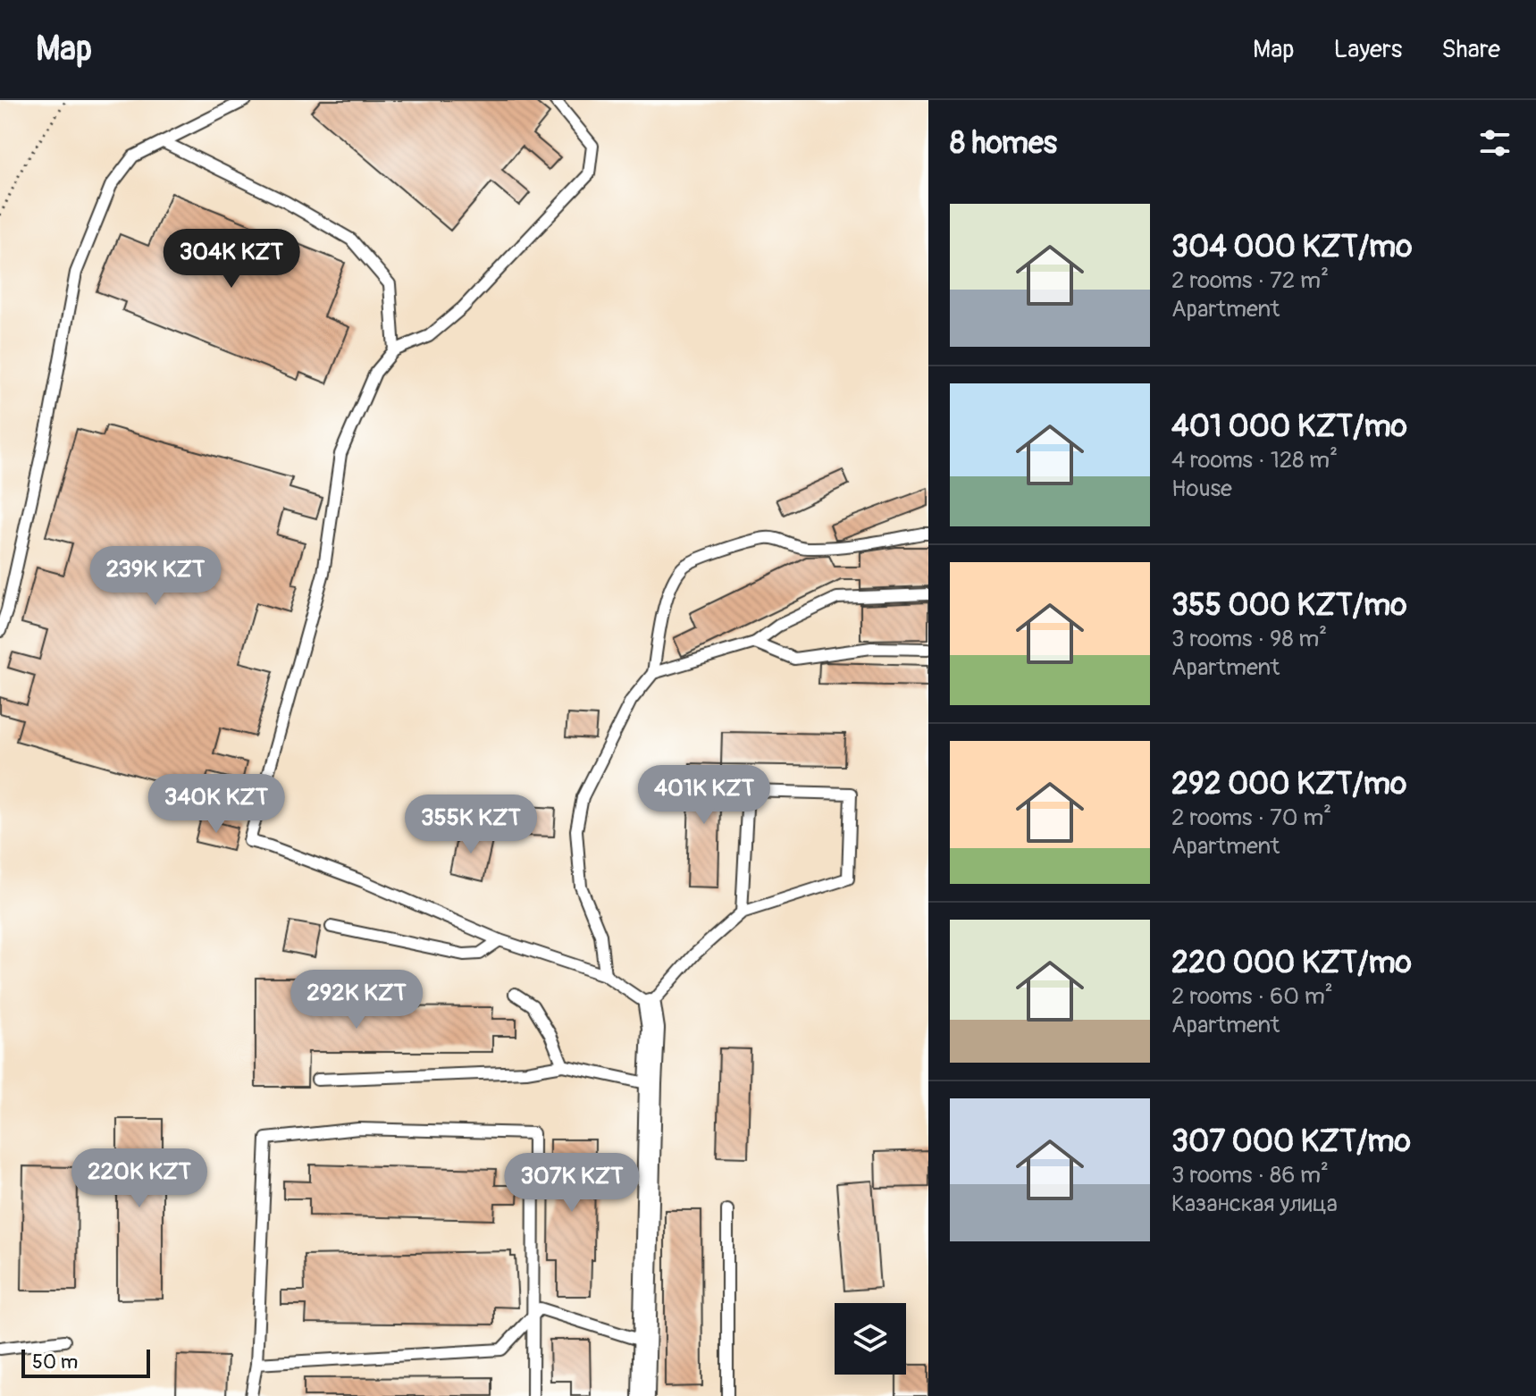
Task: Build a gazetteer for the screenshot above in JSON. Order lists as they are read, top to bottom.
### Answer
{
  "scale_bar": "50 m",
  "page": {
    "header": "Map",
    "nav": ["Map", "Layers", "Share"],
    "heading": "8 homes",
    "list": [
      {
        "name": "304 000 KZT/mo",
        "note": "2 rooms · 72 m² · Apartment"
      },
      {
        "name": "401 000 KZT/mo",
        "note": "4 rooms · 128 m² · House"
      },
      {
        "name": "355 000 KZT/mo",
        "note": "3 rooms · 98 m² · Apartment"
      },
      {
        "name": "292 000 KZT/mo",
        "note": "2 rooms · 70 m² · Apartment"
      },
      {
        "name": "220 000 KZT/mo",
        "note": "2 rooms · 60 m² · Apartment"
      },
      {
        "name": "307 000 KZT/mo",
        "note": "3 rooms · 86 m² · Казанская улица"
      }
    ],
    "price": [
      "304K KZT",
      "239K KZT",
      "401K KZT",
      "340K KZT",
      "355K KZT",
      "292K KZT",
      "220K KZT",
      "307K KZT"
    ],
    "scale": "50 m"
  }
}
